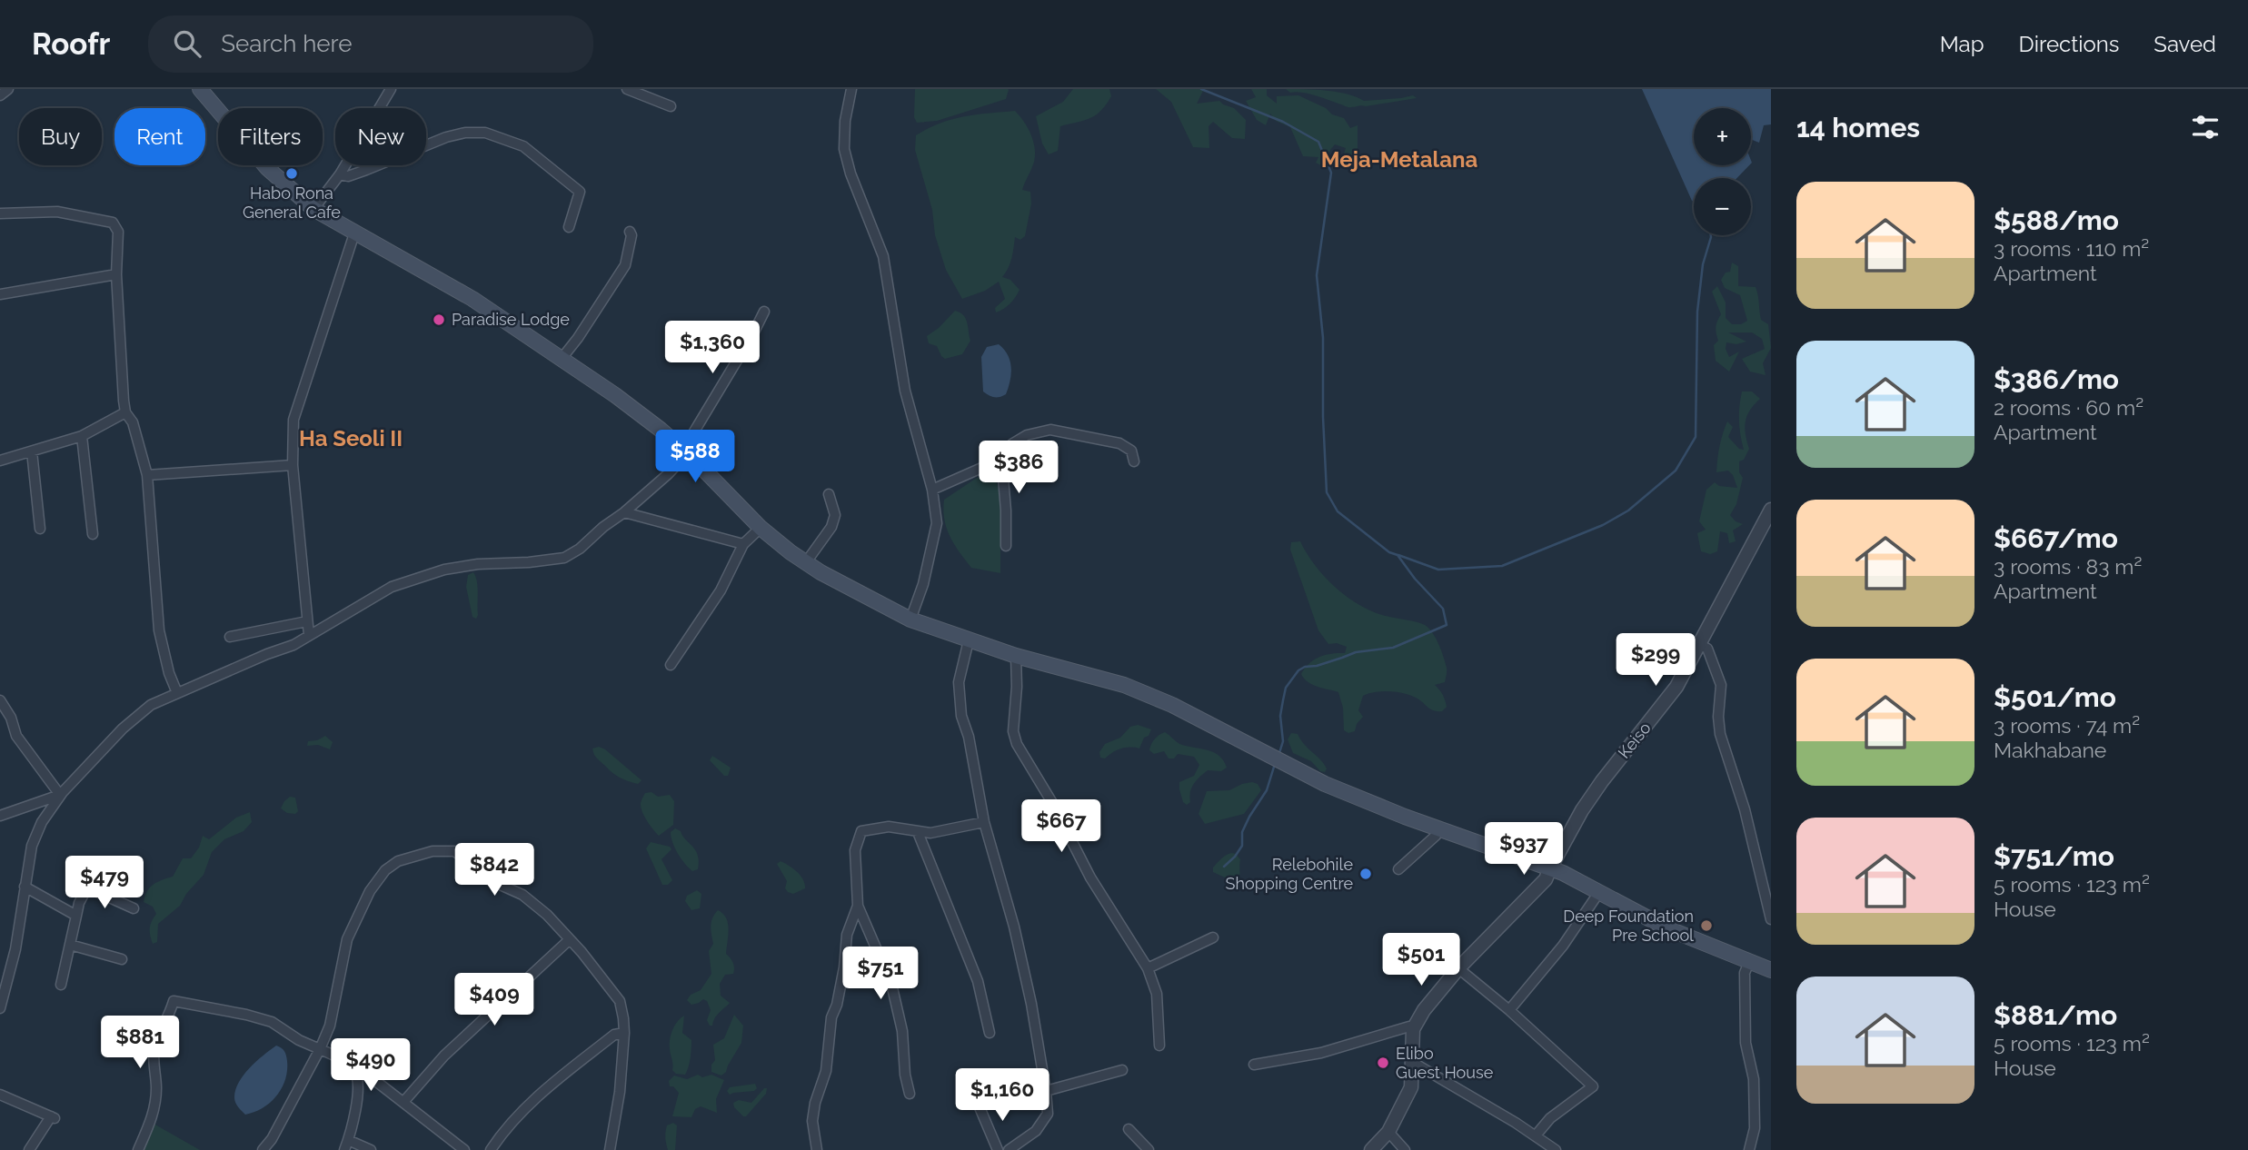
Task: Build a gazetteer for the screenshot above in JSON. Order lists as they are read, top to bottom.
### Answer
{
  "streets": {
    "street": ["Keiso"]
  },
  "districts": ["Meja-Metalana", "Ha Seoli II"],
  "places": [
    "Habo Rona General Cafe",
    "Paradise Lodge",
    "Relebohile Shopping Centre",
    "Deep Foundation Pre School",
    "Elibo Guest House"
  ],
  "page": {
    "header": "Roofr",
    "search": "Search here",
    "nav": ["Map", "Directions", "Saved"],
    "heading": "14 homes",
    "map_buttons": ["+", "−"],
    "chip": [
      "Buy",
      "Rent",
      "Filters",
      "New"
    ],
    "list": [
      {
        "name": "$588/mo",
        "note": "3 rooms · 110 m² · Apartment"
      },
      {
        "name": "$386/mo",
        "note": "2 rooms · 60 m² · Apartment"
      },
      {
        "name": "$667/mo",
        "note": "3 rooms · 83 m² · Apartment"
      },
      {
        "name": "$501/mo",
        "note": "3 rooms · 74 m² · Makhabane"
      },
      {
        "name": "$751/mo",
        "note": "5 rooms · 123 m² · House"
      },
      {
        "name": "$881/mo",
        "note": "5 rooms · 123 m² · House"
      }
    ],
    "price": [
      "$1,360",
      "$588",
      "$386",
      "$299",
      "$667",
      "$937",
      "$842",
      "$479",
      "$501",
      "$751",
      "$409",
      "$881",
      "$490",
      "$1,160"
    ]
  }
}
